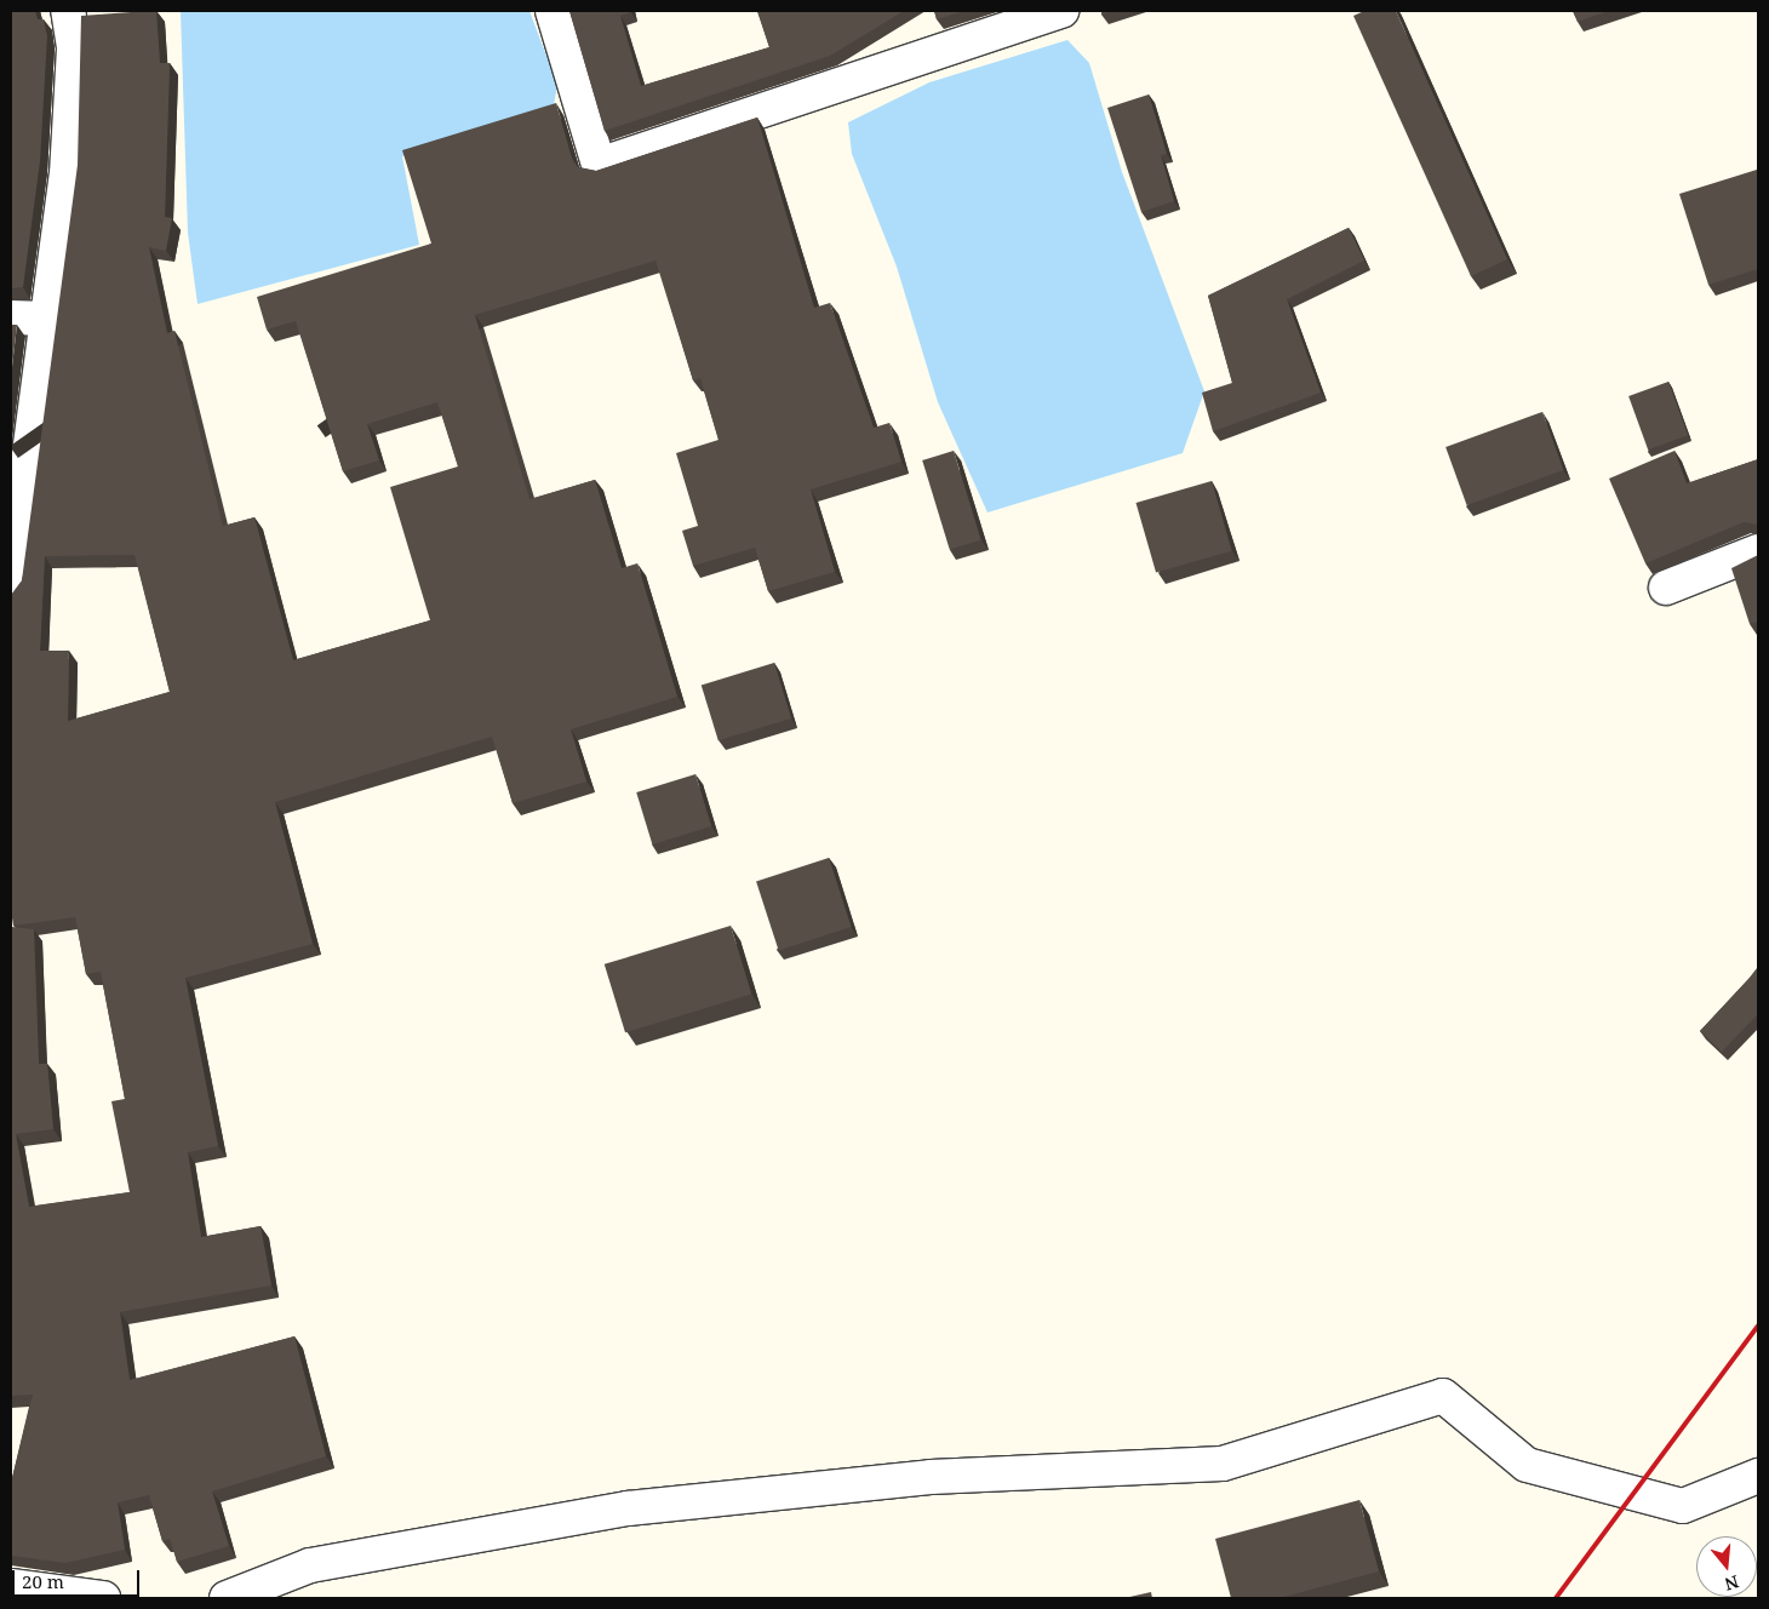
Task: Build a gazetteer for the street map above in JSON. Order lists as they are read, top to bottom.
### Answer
{
  "scale_bar": "20 m",
  "north": "bottom"
}
